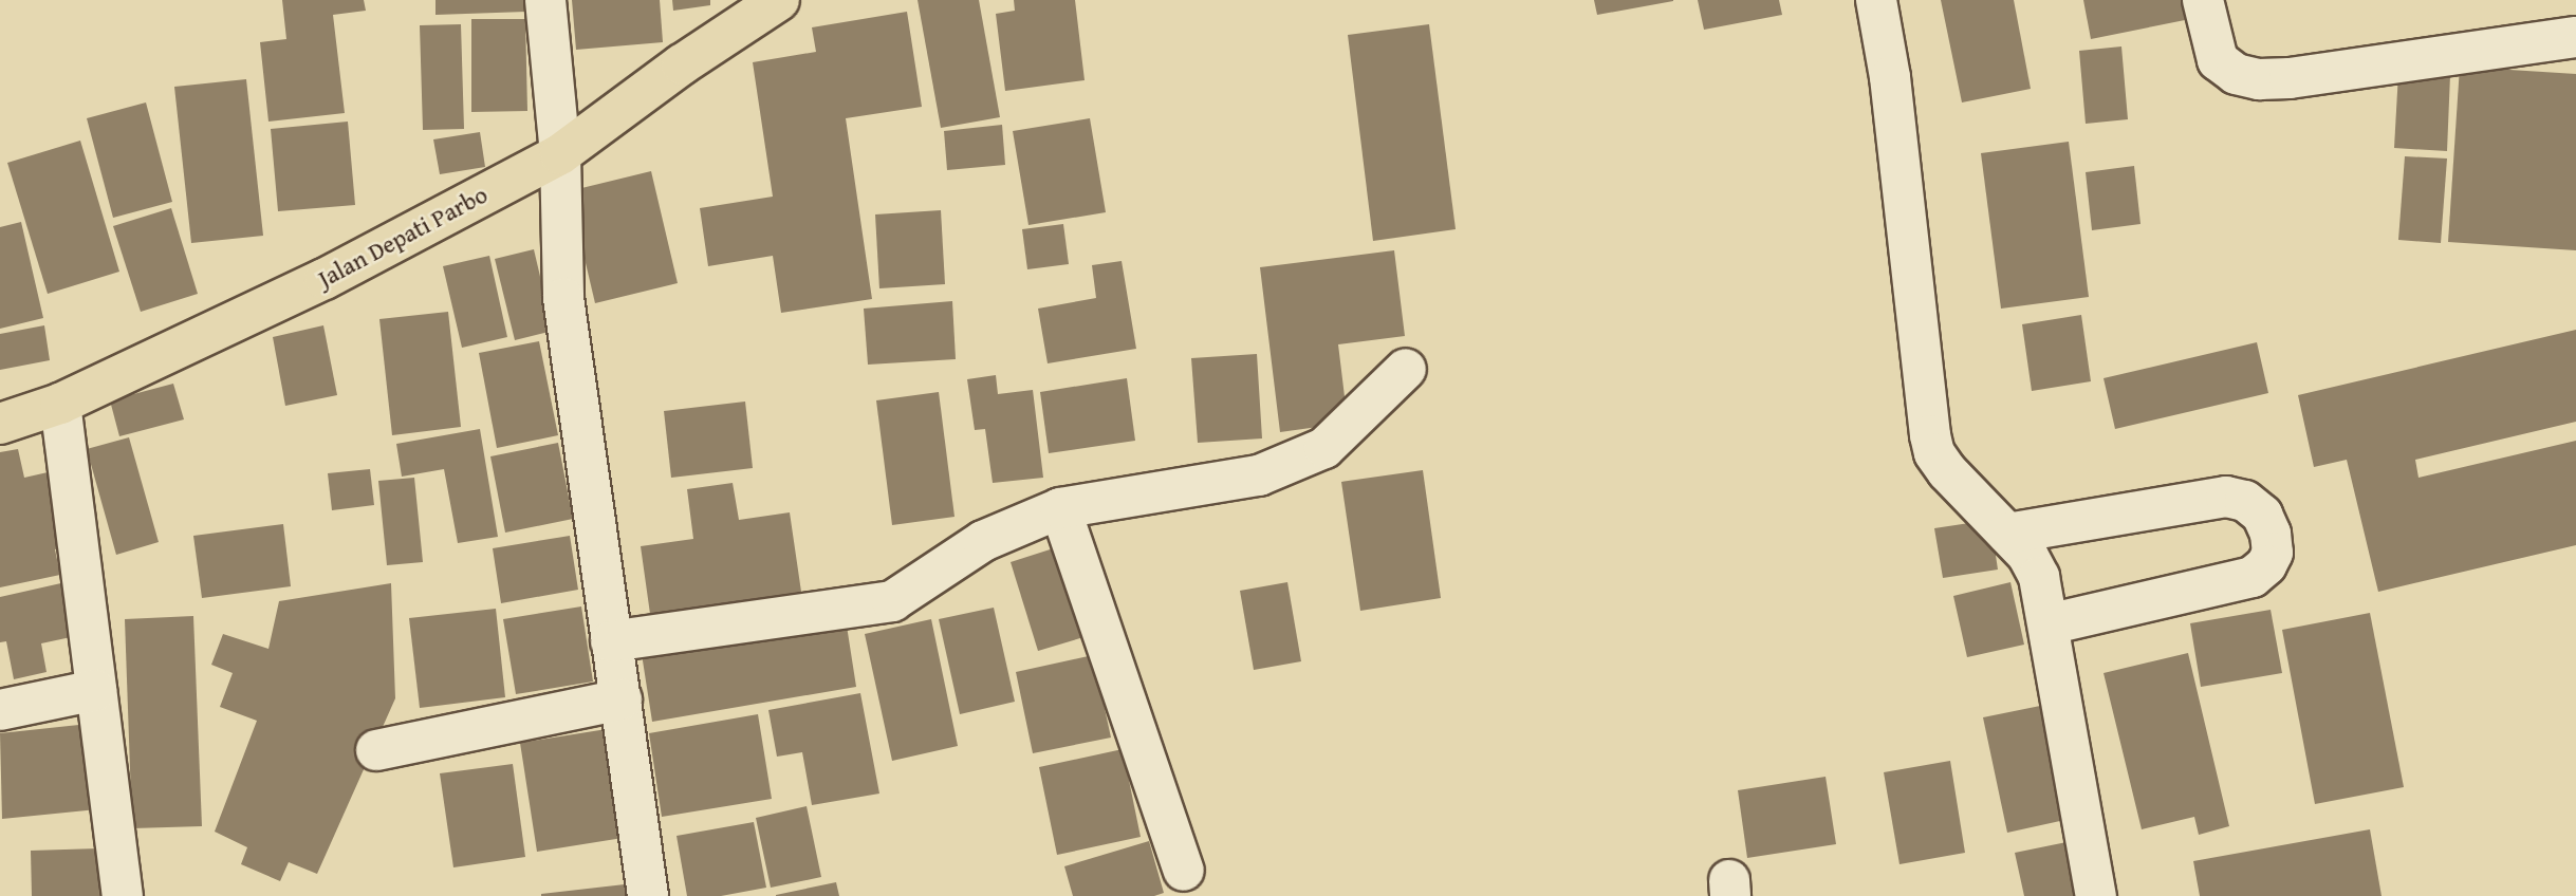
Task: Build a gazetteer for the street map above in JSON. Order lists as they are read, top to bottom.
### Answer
{
  "streets": {
    "main road": ["Jalan Depati Parbo"]
  }
}
